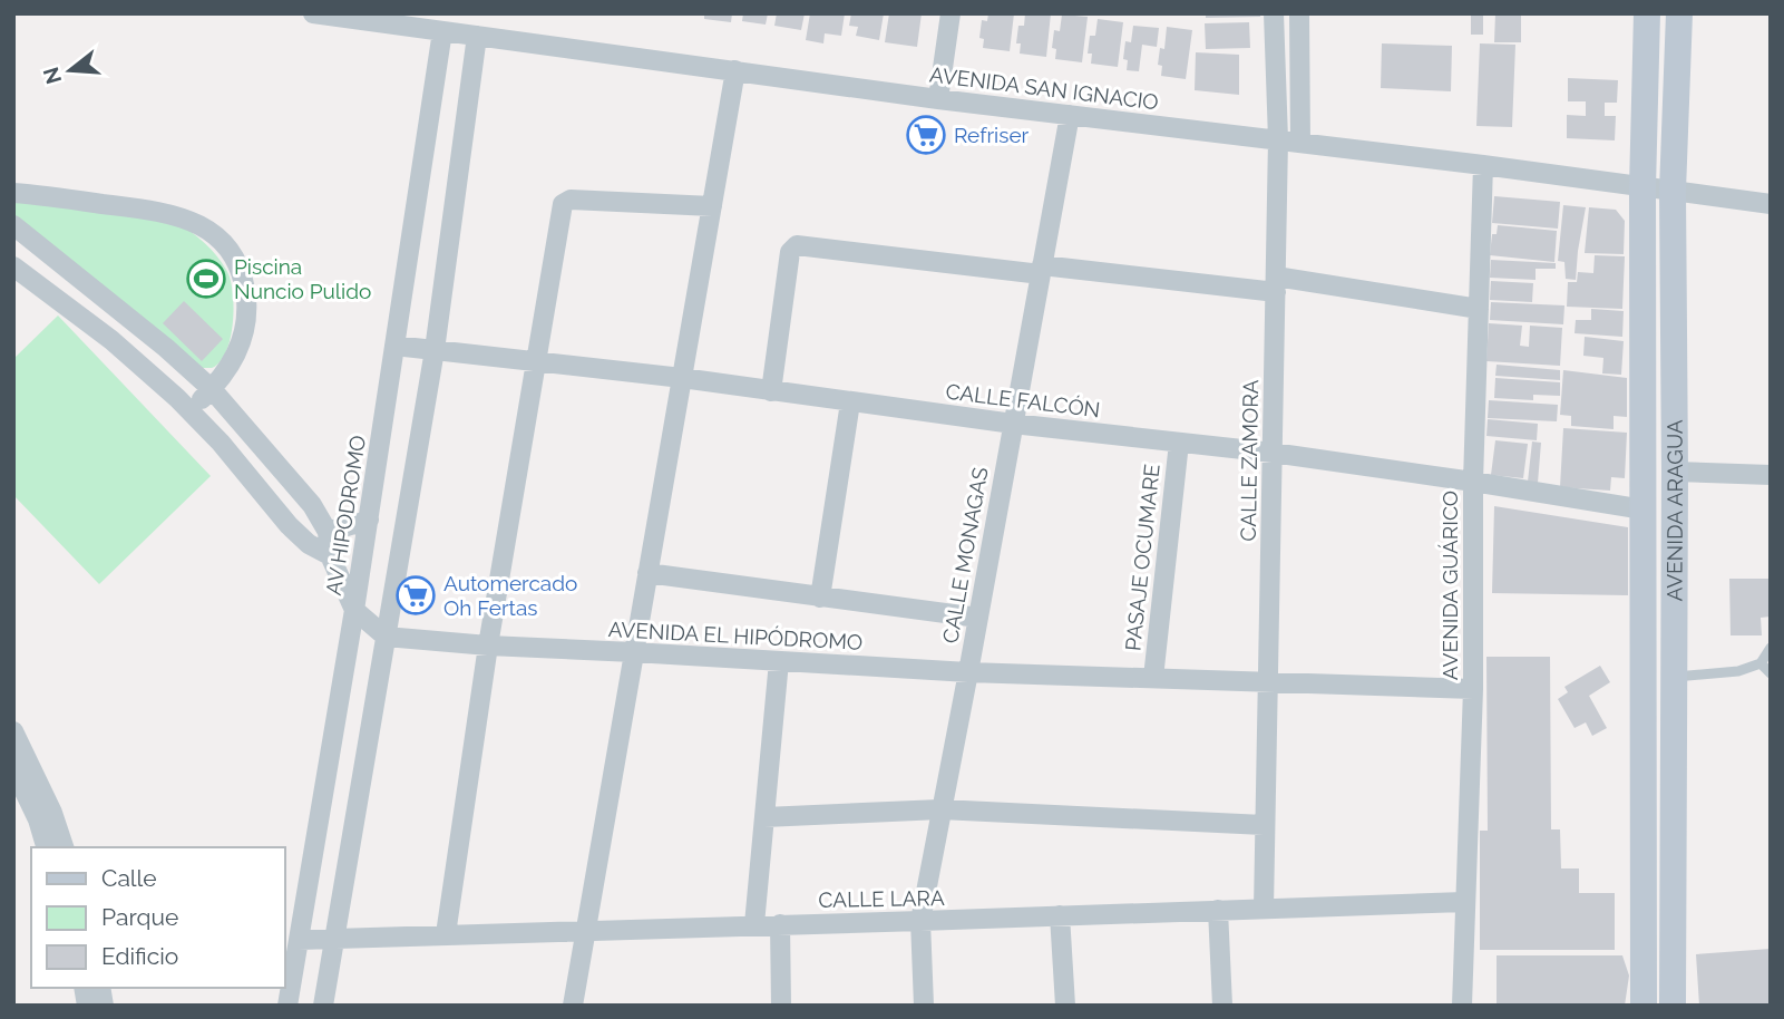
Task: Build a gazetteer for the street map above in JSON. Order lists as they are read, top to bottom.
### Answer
{
  "streets": {
    "street": [
      "AVENIDA SAN IGNACIO",
      "CALLE FALCÓN",
      "CALLE ZAMORA",
      "AVENIDA ARAGUA",
      "AV HIPODROMO",
      "CALLE MONAGAS",
      "PASAJE OCUMARE",
      "AVENIDA GUÁRICO",
      "AVENIDA EL HIPÓDROMO",
      "CALLE LARA"
    ]
  },
  "crossings": [
    ["AVENIDA SAN IGNACIO", "CALLE ZAMORA"],
    ["AVENIDA SAN IGNACIO", "AVENIDA ARAGUA"],
    ["AVENIDA SAN IGNACIO", "AV HIPODROMO"],
    ["AVENIDA SAN IGNACIO", "CALLE MONAGAS"],
    ["AVENIDA SAN IGNACIO", "AVENIDA GUÁRICO"],
    ["CALLE FALCÓN", "CALLE ZAMORA"],
    ["CALLE FALCÓN", "AVENIDA ARAGUA"],
    ["CALLE FALCÓN", "AV HIPODROMO"],
    ["CALLE FALCÓN", "CALLE MONAGAS"],
    ["CALLE FALCÓN", "PASAJE OCUMARE"],
    ["CALLE FALCÓN", "AVENIDA GUÁRICO"],
    ["CALLE ZAMORA", "AVENIDA EL HIPÓDROMO"],
    ["CALLE ZAMORA", "CALLE LARA"],
    ["AV HIPODROMO", "CALLE LARA"],
    ["CALLE MONAGAS", "AVENIDA EL HIPÓDROMO"],
    ["CALLE MONAGAS", "CALLE LARA"],
    ["PASAJE OCUMARE", "AVENIDA EL HIPÓDROMO"],
    ["AVENIDA GUÁRICO", "AVENIDA EL HIPÓDROMO"],
    ["AVENIDA GUÁRICO", "CALLE LARA"]
  ],
  "places": {
    "supermarket": ["Refriser", "Automercado Oh Fertas"],
    "sports": ["Piscina Nuncio Pulido"]
  },
  "legend": ["Calle", "Parque", "Edificio"],
  "north": "left"
}
